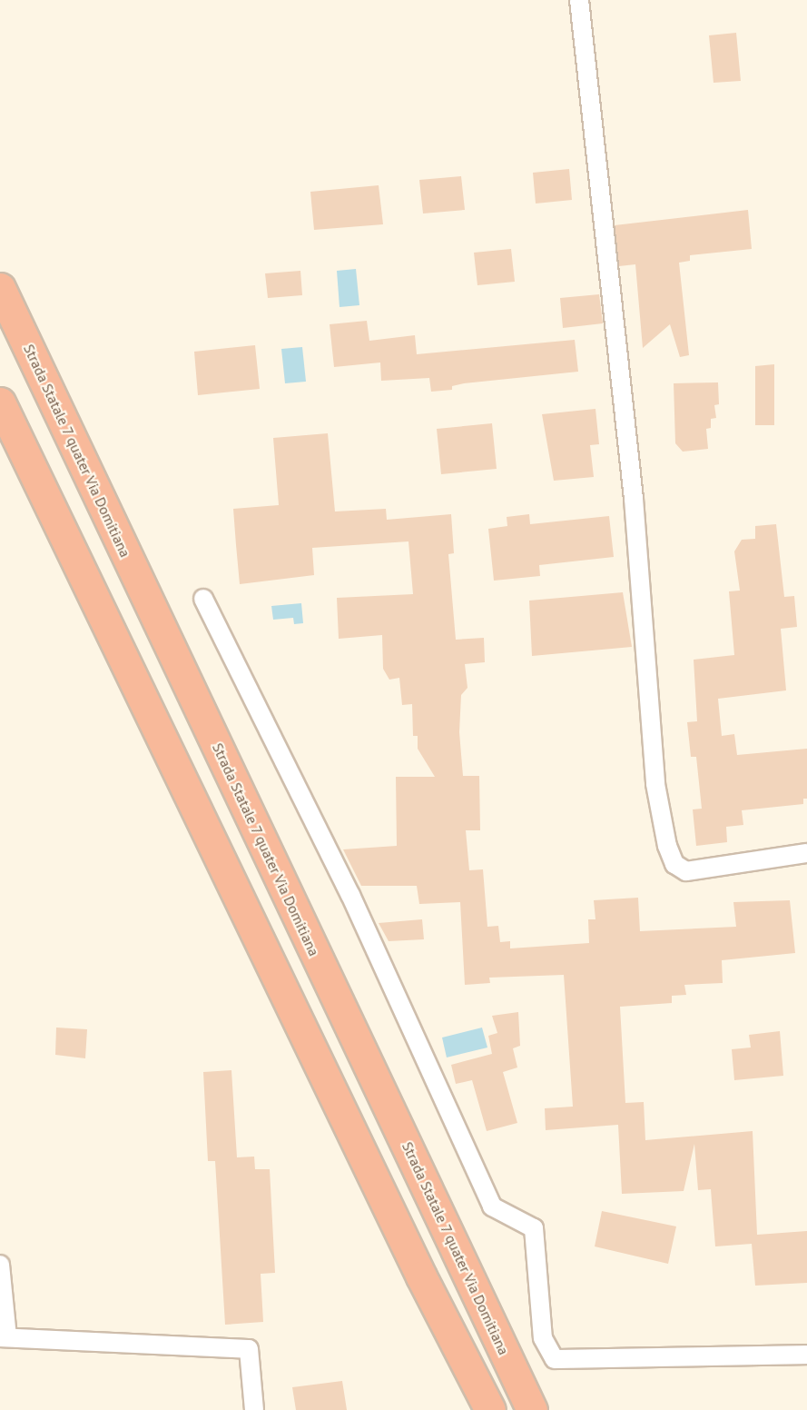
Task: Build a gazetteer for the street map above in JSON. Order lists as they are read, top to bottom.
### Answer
{
  "streets": {
    "highway": ["Strada Statale 7 quater Via Domitiana"]
  }
}
